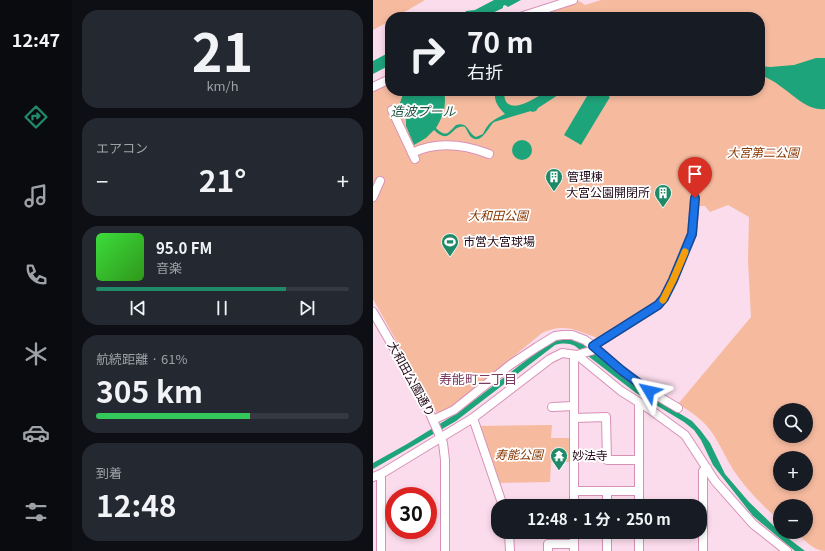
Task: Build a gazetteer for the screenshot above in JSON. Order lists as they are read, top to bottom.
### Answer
{
  "streets": {
    "street": ["大和田公園通り"]
  },
  "districts": ["寿能町二丁目"],
  "water": ["造波プール"],
  "parks": ["大宮第二公園", "大和田公園", "寿能公園"],
  "places": {
    "building": ["管理棟", "大宮公園開閉所"],
    "sports": ["市営大宮球場"],
    "temple": ["妙法寺"]
  },
  "page": {
    "tabs": "12:47",
    "tile": [
      ["21", "km/h"],
      "エアコン",
      ["航続距離 · 61%", "305 km"],
      ["到着", "12:48"]
    ],
    "turn": ["70 m", "右折"],
    "heat": ["−", "21°", "+"],
    "song": ["95.0 FM", "音楽"],
    "map_buttons": ["+", "−"],
    "limit": "30",
    "trip": "12:48 · 1 分 · 250 m"
  }
}
